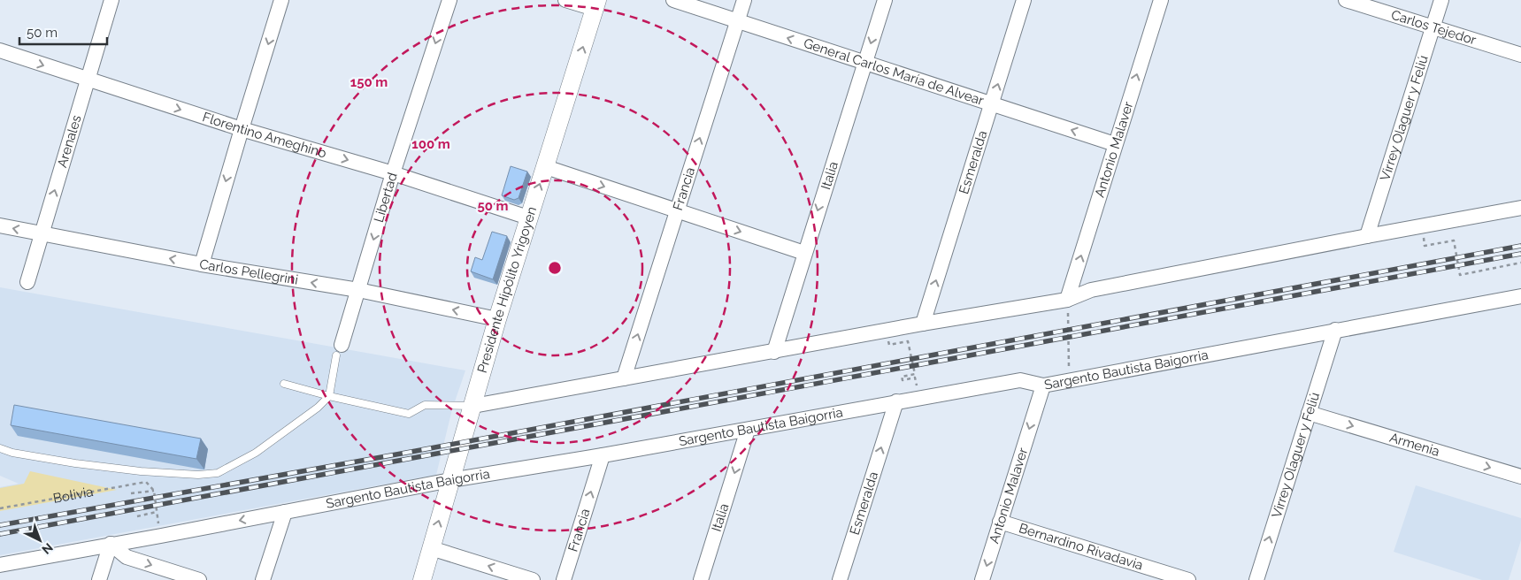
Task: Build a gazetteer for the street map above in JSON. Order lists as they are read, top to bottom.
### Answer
{
  "streets": {
    "street": [
      "Carlos Tejedor",
      "General Carlos María de Alvear",
      "Virrey Olaguer y Feliú",
      "Florentino Ameghino",
      "Arenales",
      "Antonio Malaver",
      "Esmeralda",
      "Italia",
      "Francia",
      "Libertad",
      "Carlos Pellegrini",
      "Presidente Hipólito Yrigoyen",
      "Sargento Bautista Baigorria",
      "Armenia",
      "Bernardino Rivadavia"
    ],
    "path": ["Bolivia"]
  },
  "crossings": [
    ["Carlos Tejedor", "Virrey Olaguer y Feliú"],
    ["General Carlos María de Alvear", "Antonio Malaver"],
    ["General Carlos María de Alvear", "Esmeralda"],
    ["General Carlos María de Alvear", "Italia"],
    ["General Carlos María de Alvear", "Francia"],
    ["Virrey Olaguer y Feliú", "Sargento Bautista Baigorria"],
    ["Virrey Olaguer y Feliú", "Armenia"],
    ["Florentino Ameghino", "Arenales"],
    ["Florentino Ameghino", "Libertad"],
    ["Florentino Ameghino", "Presidente Hipólito Yrigoyen"],
    ["Arenales", "Carlos Pellegrini"],
    ["Antonio Malaver", "Sargento Bautista Baigorria"],
    ["Antonio Malaver", "Bernardino Rivadavia"],
    ["Esmeralda", "Sargento Bautista Baigorria"],
    ["Italia", "Sargento Bautista Baigorria"],
    ["Francia", "Sargento Bautista Baigorria"],
    ["Libertad", "Carlos Pellegrini"],
    ["Carlos Pellegrini", "Presidente Hipólito Yrigoyen"],
    ["Presidente Hipólito Yrigoyen", "Sargento Bautista Baigorria"]
  ],
  "one_way": [
    "General Carlos María de Alvear",
    "Florentino Ameghino",
    "Arenales",
    "Esmeralda",
    "Italia",
    "Francia",
    "Libertad",
    "Carlos Pellegrini",
    "Presidente Hipólito Yrigoyen",
    "Armenia"
  ],
  "scale_bar": "50 m",
  "north": "bottom right",
  "rings": ["150 m", "100 m", "50 m"]
}
